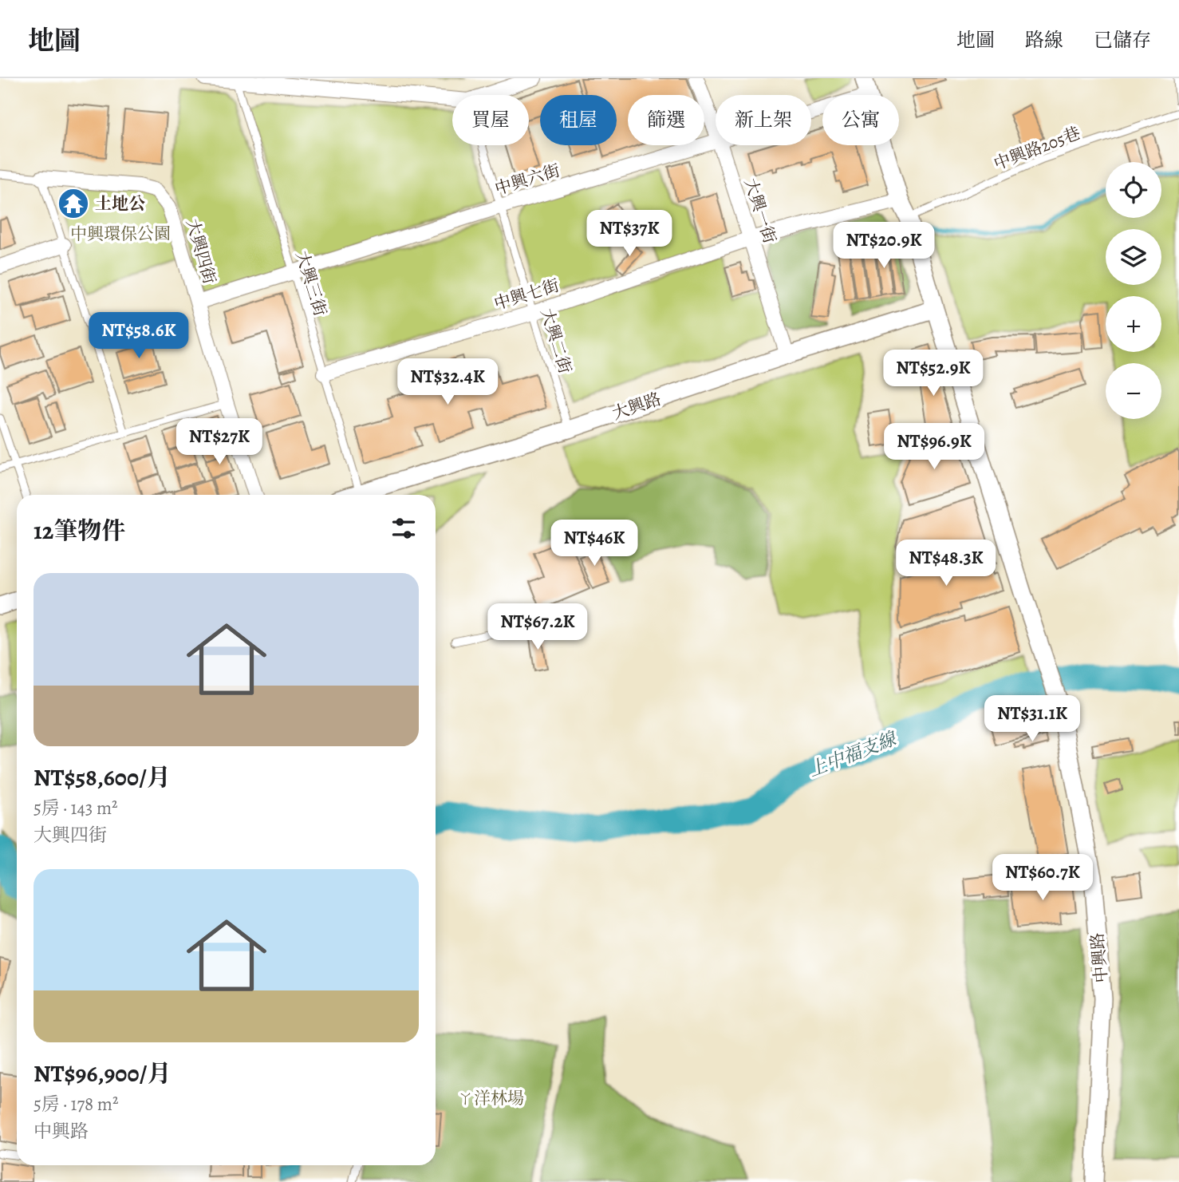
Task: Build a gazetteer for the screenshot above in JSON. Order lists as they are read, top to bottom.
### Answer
{
  "streets": {
    "street": [
      "中興六街",
      "大興一街",
      "大興四街",
      "中興七街",
      "大興路",
      "中興路"
    ],
    "lane": ["中興路205巷", "大興三街", "大興二街"]
  },
  "crossings": [
    ["中興六街", "大興四街"],
    ["中興六街", "大興三街"],
    ["中興六街", "大興二街"],
    ["大興一街", "中興七街"],
    ["大興一街", "大興路"],
    ["大興三街", "中興七街"],
    ["大興三街", "大興路"],
    ["中興七街", "大興二街"],
    ["大興二街", "大興路"],
    ["大興路", "中興路"]
  ],
  "water": ["上中福支線"],
  "parks": ["中興環保公園", "ㄚ洋林場"],
  "places": {
    "temple": ["土地公"]
  },
  "page": {
    "header": "地圖",
    "nav": ["地圖", "路線", "已儲存"],
    "chip": [
      "買屋",
      "租屋",
      "篩選",
      "新上架",
      "公寓"
    ],
    "map_buttons": ["+", "−"],
    "price": [
      "NT$37K",
      "NT$20.9K",
      "NT$58.6K",
      "NT$52.9K",
      "NT$32.4K",
      "NT$27K",
      "NT$96.9K",
      "NT$46K",
      "NT$48.3K",
      "NT$67.2K",
      "NT$31.1K",
      "NT$60.7K"
    ],
    "heading": "12筆物件",
    "list": [
      {
        "name": "NT$58,600/月",
        "note": "5房 · 143 m² · 大興四街"
      },
      {
        "name": "NT$96,900/月",
        "note": "5房 · 178 m² · 中興路"
      }
    ]
  }
}
